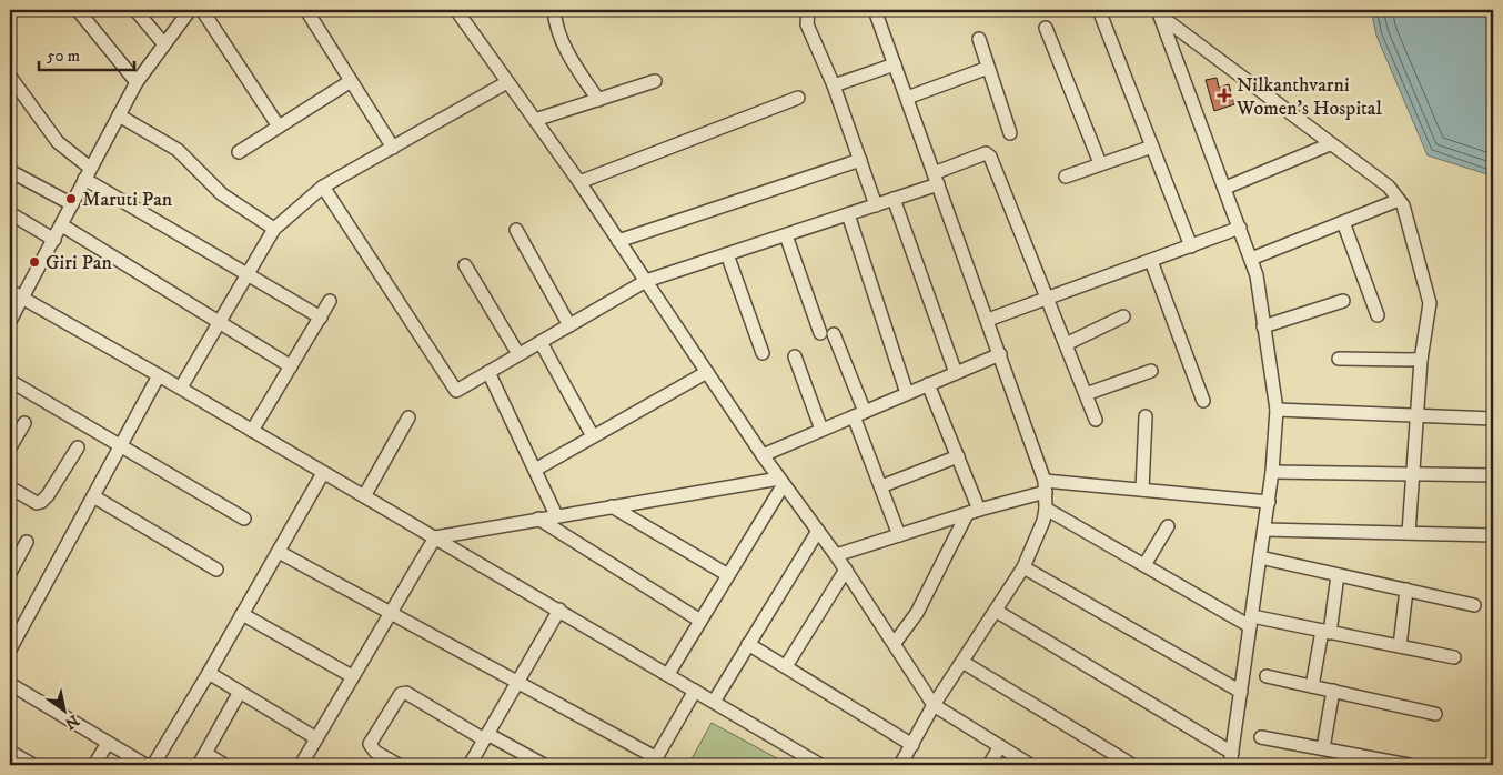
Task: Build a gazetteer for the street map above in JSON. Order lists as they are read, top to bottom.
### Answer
{
  "places": {
    "health": ["Nilkanthvarni Women's Hospital"],
    "other": ["Maruti Pan", "Giri Pan"]
  },
  "scale_bar": "50 m",
  "north": "bottom right"
}
